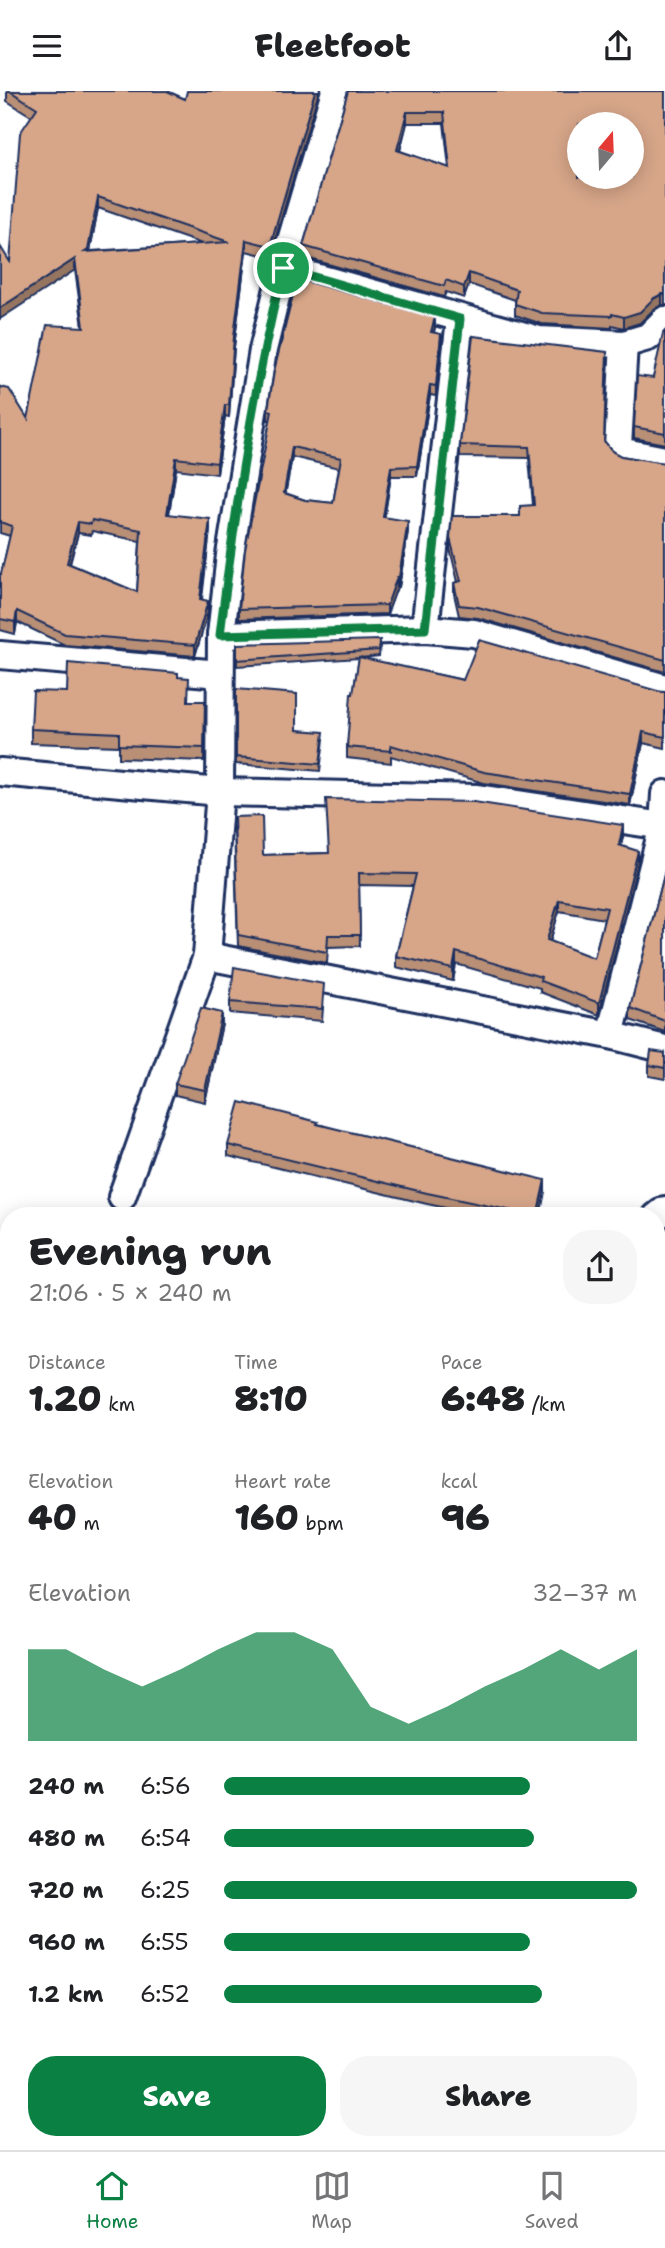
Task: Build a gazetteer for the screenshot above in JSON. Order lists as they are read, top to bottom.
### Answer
{
  "north": "top",
  "page": {
    "header": "Fleetfoot",
    "heading": ["Evening run", "21:06 · 5 × 240 m"],
    "stats": [
      ["Distance", "1.20 km"],
      ["Time", "8:10"],
      ["Pace", "6:48 /km"],
      ["Elevation", "40 m"],
      ["Heart rate", "160 bpm"],
      ["kcal", "96"]
    ],
    "chart": ["Elevation", "32–37 m"],
    "list": [
      {
        "name": "240 m",
        "note": "6:56"
      },
      {
        "name": "480 m",
        "note": "6:54"
      },
      {
        "name": "720 m",
        "note": "6:25"
      },
      {
        "name": "960 m",
        "note": "6:55"
      },
      {
        "name": "1.2 km",
        "note": "6:52"
      }
    ],
    "buttons": ["Save", "Share"],
    "tabs": ["Home", "Map", "Saved"]
  }
}
